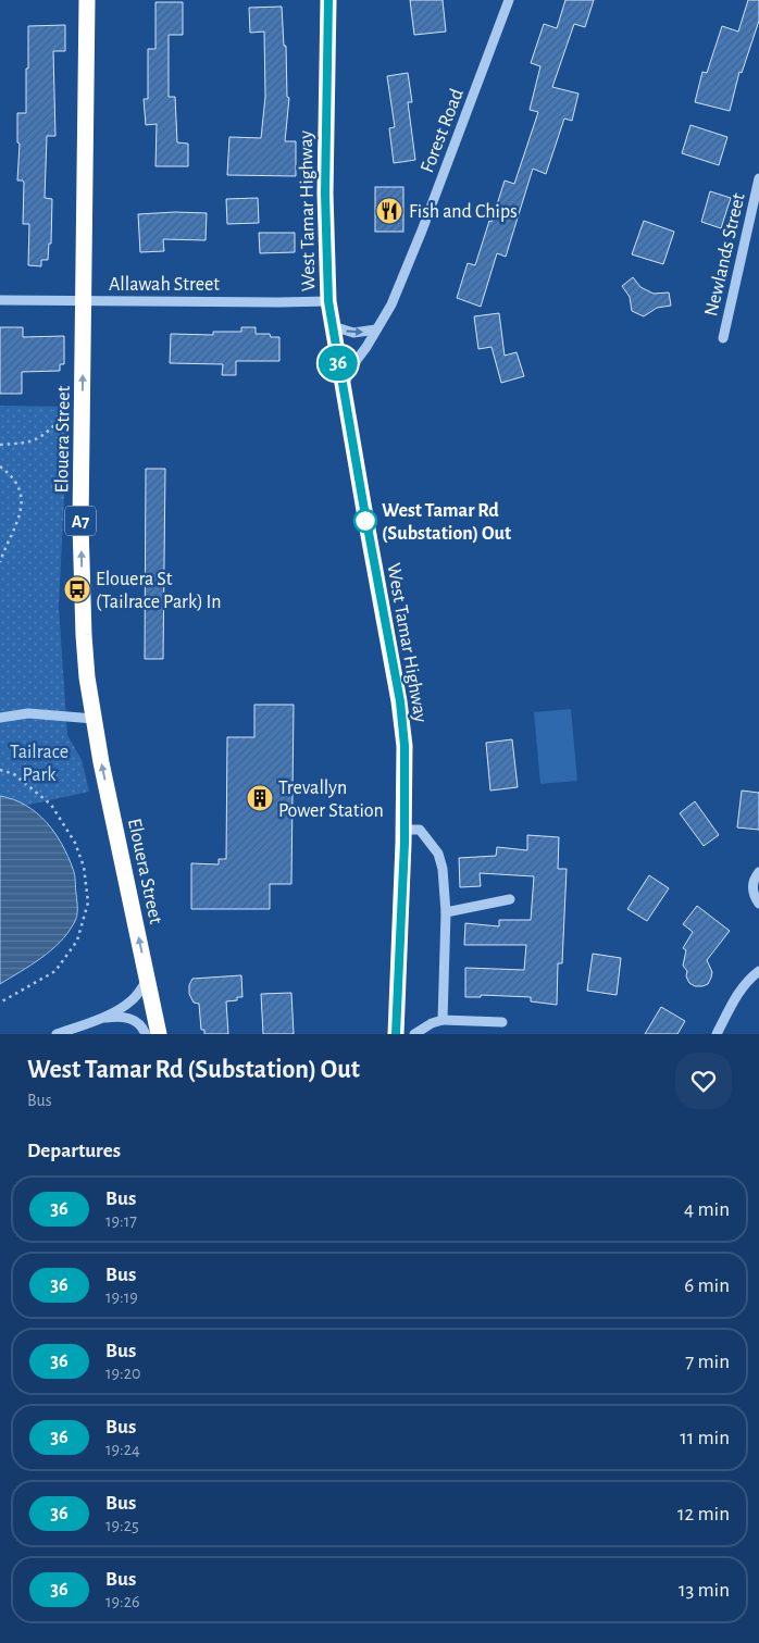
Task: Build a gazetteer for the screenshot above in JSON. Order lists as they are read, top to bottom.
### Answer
{
  "streets": {
    "highway": ["West Tamar Highway", "Elouera Street", "A7"],
    "street": ["Forest Road", "Newlands Street", "Allawah Street"]
  },
  "crossings": [
    ["Forest Road", "West Tamar Highway"],
    ["West Tamar Highway", "Allawah Street"],
    ["Allawah Street", "Elouera Street"]
  ],
  "one_way": ["Elouera Street"],
  "parks": ["Tailrace Park"],
  "places": {
    "restaurant": ["Fish and Chips"],
    "other": ["West Tamar Rd (Substation) Out"],
    "bus stop": ["Elouera St (Tailrace Park) In"],
    "building": ["Trevallyn Power Station"]
  },
  "lines": ["bus line 36"],
  "page": {
    "on_map": "36",
    "heading": [
      ["West Tamar Rd (Substation) Out", "Bus"],
      "Departures"
    ],
    "list": [
      {
        "mark": "36",
        "name": "Bus",
        "note": "19:17",
        "value": "4 min"
      },
      {
        "mark": "36",
        "name": "Bus",
        "note": "19:19",
        "value": "6 min"
      },
      {
        "mark": "36",
        "name": "Bus",
        "note": "19:20",
        "value": "7 min"
      },
      {
        "mark": "36",
        "name": "Bus",
        "note": "19:24",
        "value": "11 min"
      },
      {
        "mark": "36",
        "name": "Bus",
        "note": "19:25",
        "value": "12 min"
      },
      {
        "mark": "36",
        "name": "Bus",
        "note": "19:26",
        "value": "13 min"
      }
    ]
  }
}
